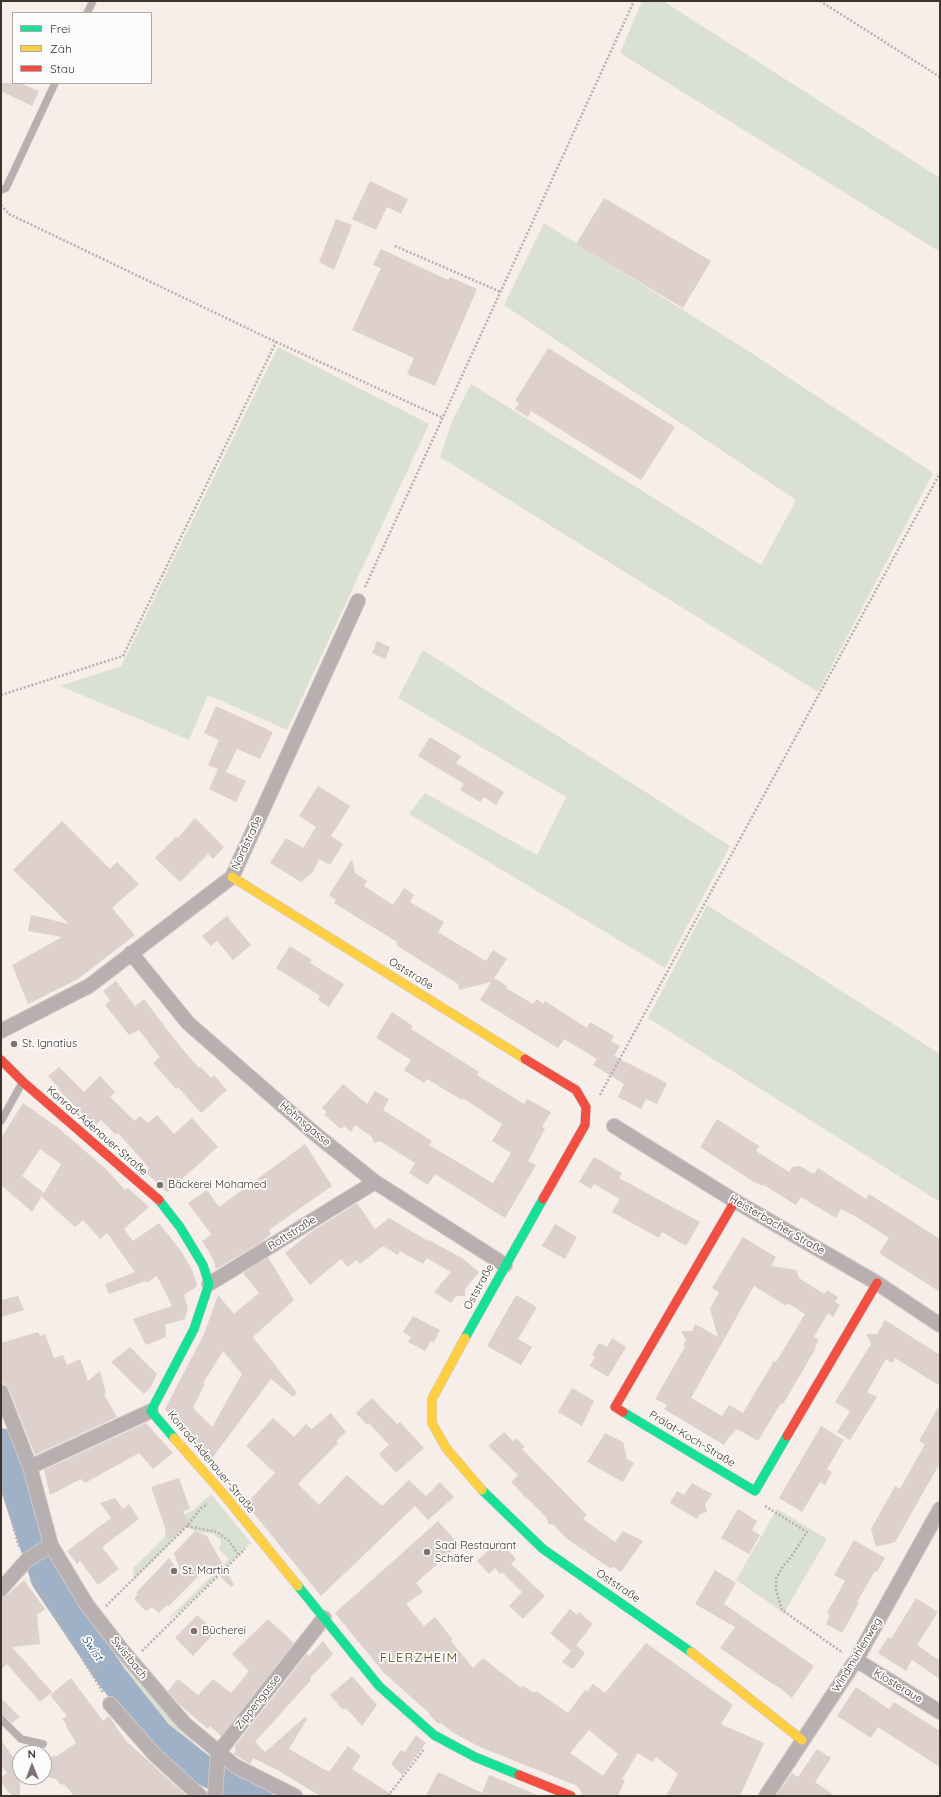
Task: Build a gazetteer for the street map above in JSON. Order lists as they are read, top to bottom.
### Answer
{
  "streets": {
    "street": [
      "Nordstraße",
      "Oststraße",
      "Hohnsgasse",
      "Konrad-Adenauer-Straße",
      "Heisterbacher Straße",
      "Rottstraße",
      "Prälat-Koch-Straße",
      "Windmühlenweg",
      "Swistbach",
      "Klosteraue",
      "Zippengasse"
    ]
  },
  "crossings": [
    ["Nordstraße", "Oststraße"],
    ["Nordstraße", "Hohnsgasse"],
    ["Oststraße", "Hohnsgasse"],
    ["Oststraße", "Windmühlenweg"],
    ["Hohnsgasse", "Rottstraße"],
    ["Konrad-Adenauer-Straße", "Rottstraße"],
    ["Konrad-Adenauer-Straße", "Zippengasse"],
    ["Heisterbacher Straße", "Prälat-Koch-Straße"],
    ["Windmühlenweg", "Klosteraue"],
    ["Swistbach", "Zippengasse"]
  ],
  "districts": ["FLERZHEIM"],
  "water": ["Swist"],
  "places": [
    "St. Ignatius",
    "Bäckerei Mohamed",
    "Saal Restaurant Schäfer",
    "St. Martin",
    "Bücherei"
  ],
  "legend": ["Frei", "Zäh", "Stau"],
  "north": "top"
}
